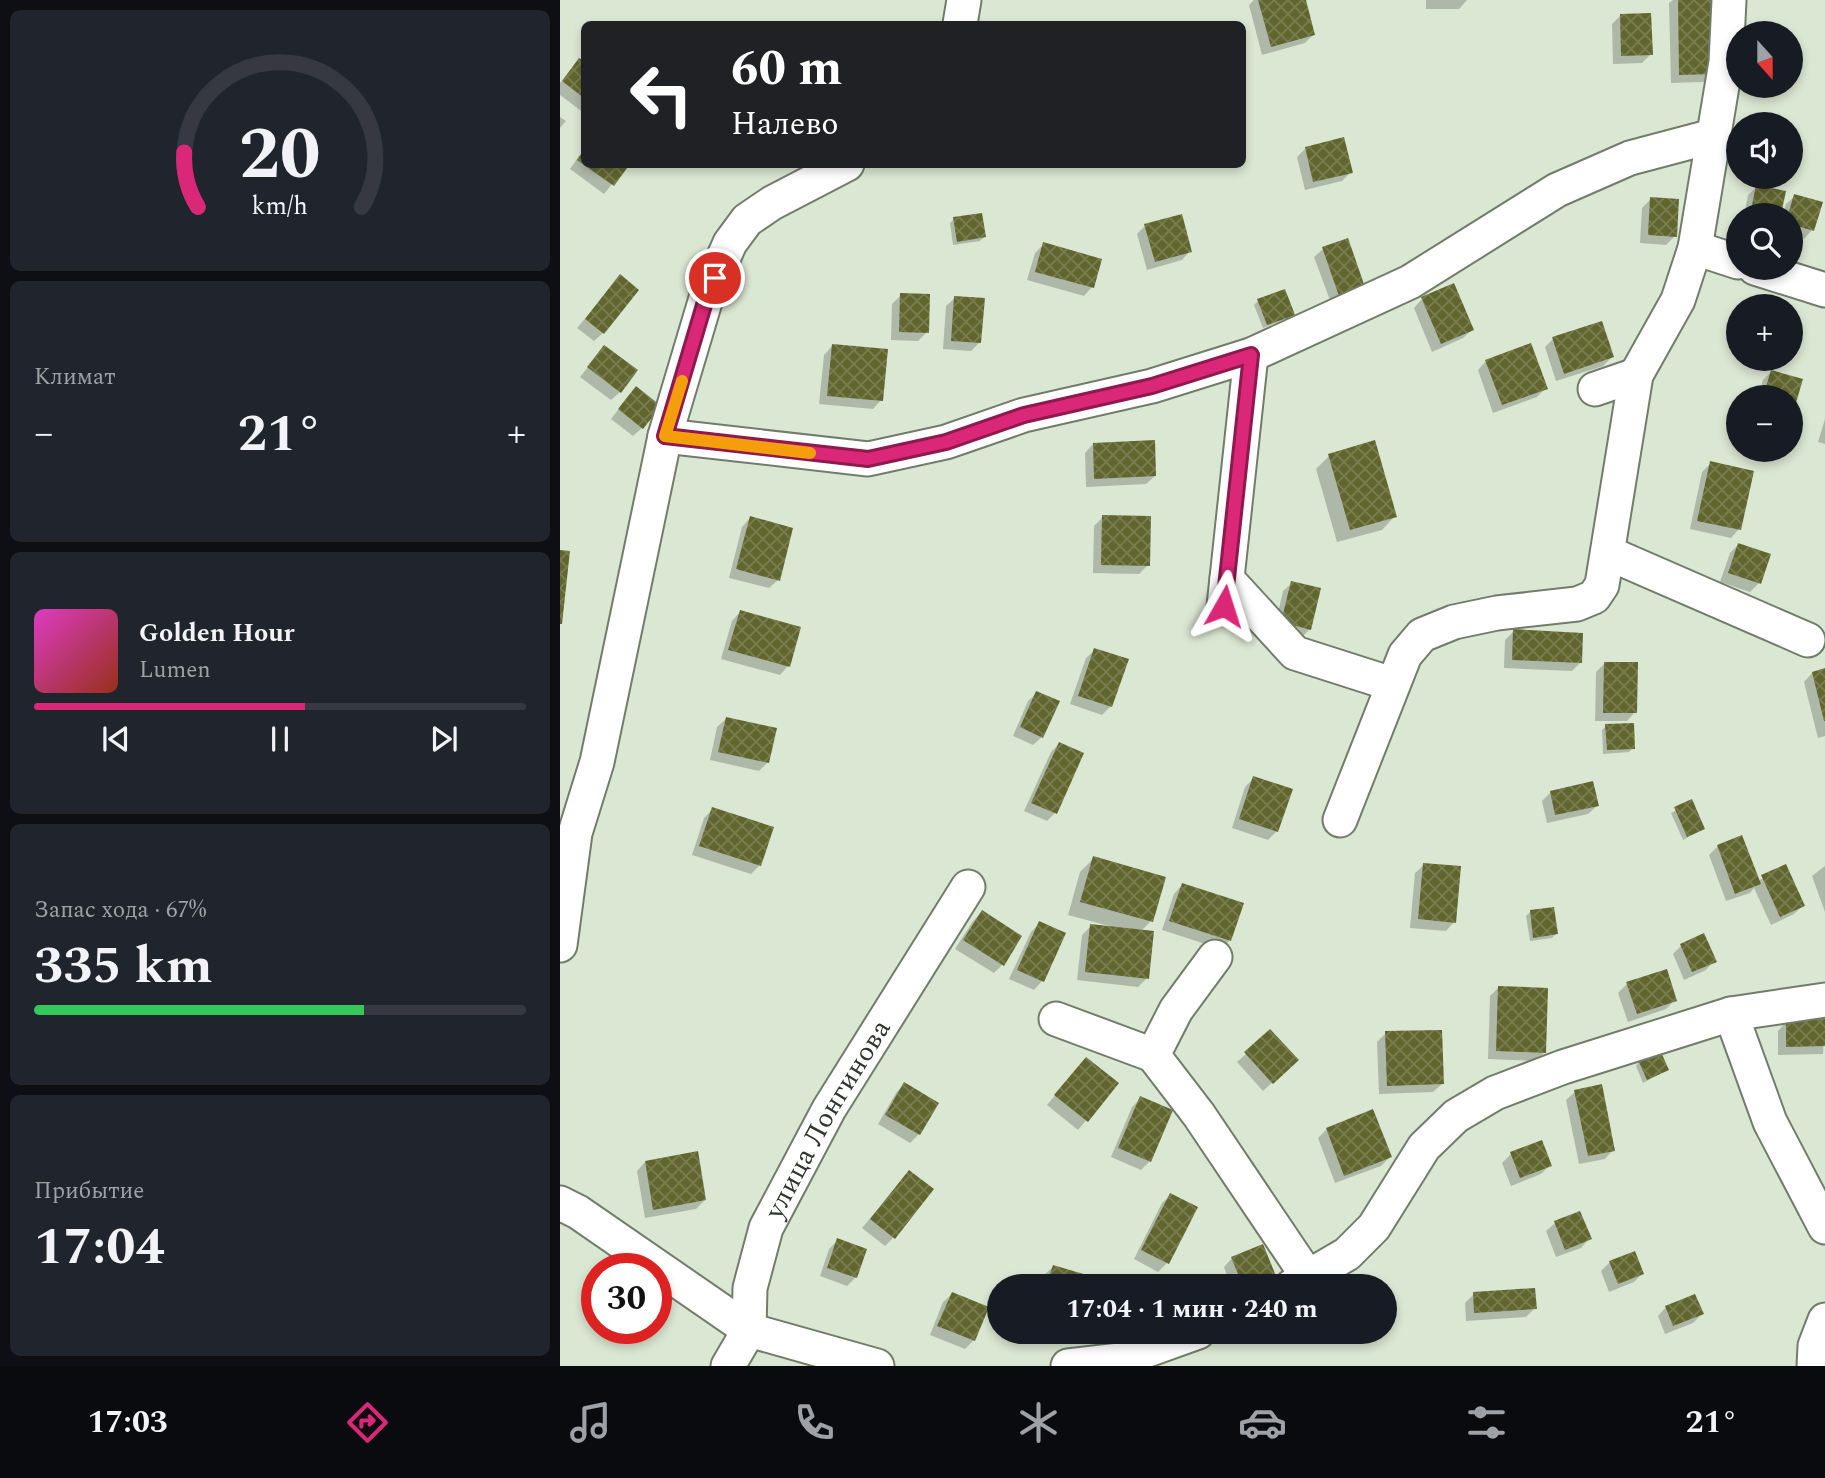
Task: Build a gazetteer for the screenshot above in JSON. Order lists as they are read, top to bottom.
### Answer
{
  "streets": {
    "street": ["улица Лонгинова"]
  },
  "north": "bottom",
  "page": {
    "map_buttons": ["+", "−"],
    "turn": ["60 m", "Налево"],
    "tile": [
      "Климат",
      ["Запас хода · 67%", "335 km"],
      ["Прибытие", "17:04"]
    ],
    "heat": ["−", "21°", "+"],
    "song": ["Golden Hour", "Lumen"],
    "limit": "30",
    "trip": "17:04 · 1 мин · 240 m",
    "tabs": ["17:03", "21°"],
    "gauge": ["20", "km/h"]
  }
}
